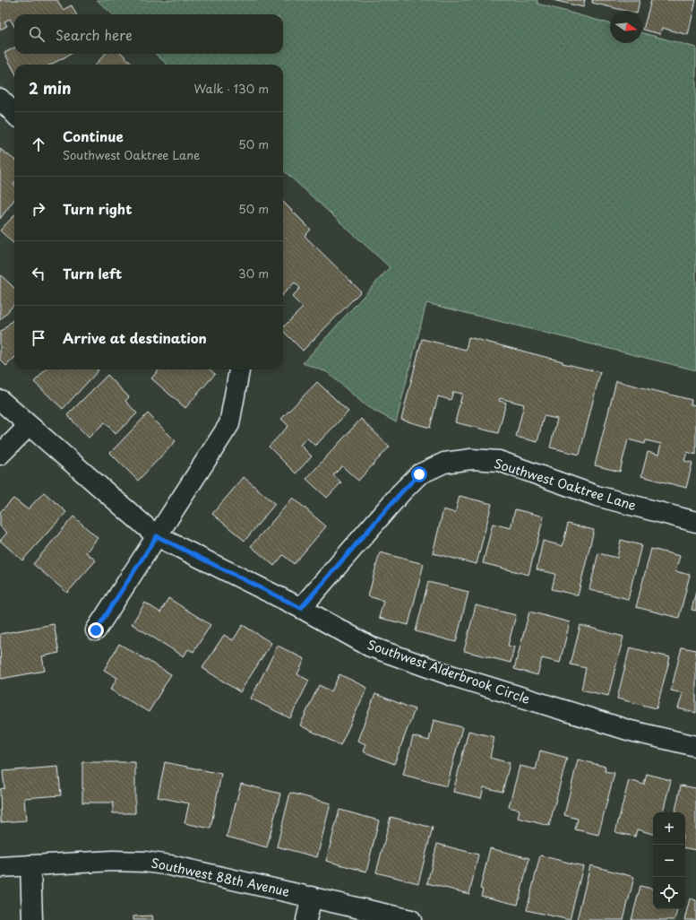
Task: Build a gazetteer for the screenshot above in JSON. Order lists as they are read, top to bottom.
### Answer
{
  "streets": {
    "street": ["Southwest Oaktree Lane", "Southwest Alderbrook Circle", "Southwest 88th Avenue"]
  },
  "crossings": [
    ["Southwest Oaktree Lane", "Southwest Alderbrook Circle"]
  ],
  "north": "right",
  "page": {
    "search": "Search here",
    "heading": ["2 min", "Walk · 130 m"],
    "list": [
      ["Continue", "Southwest Oaktree Lane", "50 m"],
      ["Turn right", "50 m"],
      ["Turn left", "30 m"],
      "Arrive at destination"
    ],
    "map_buttons": ["+", "−"]
  }
}
